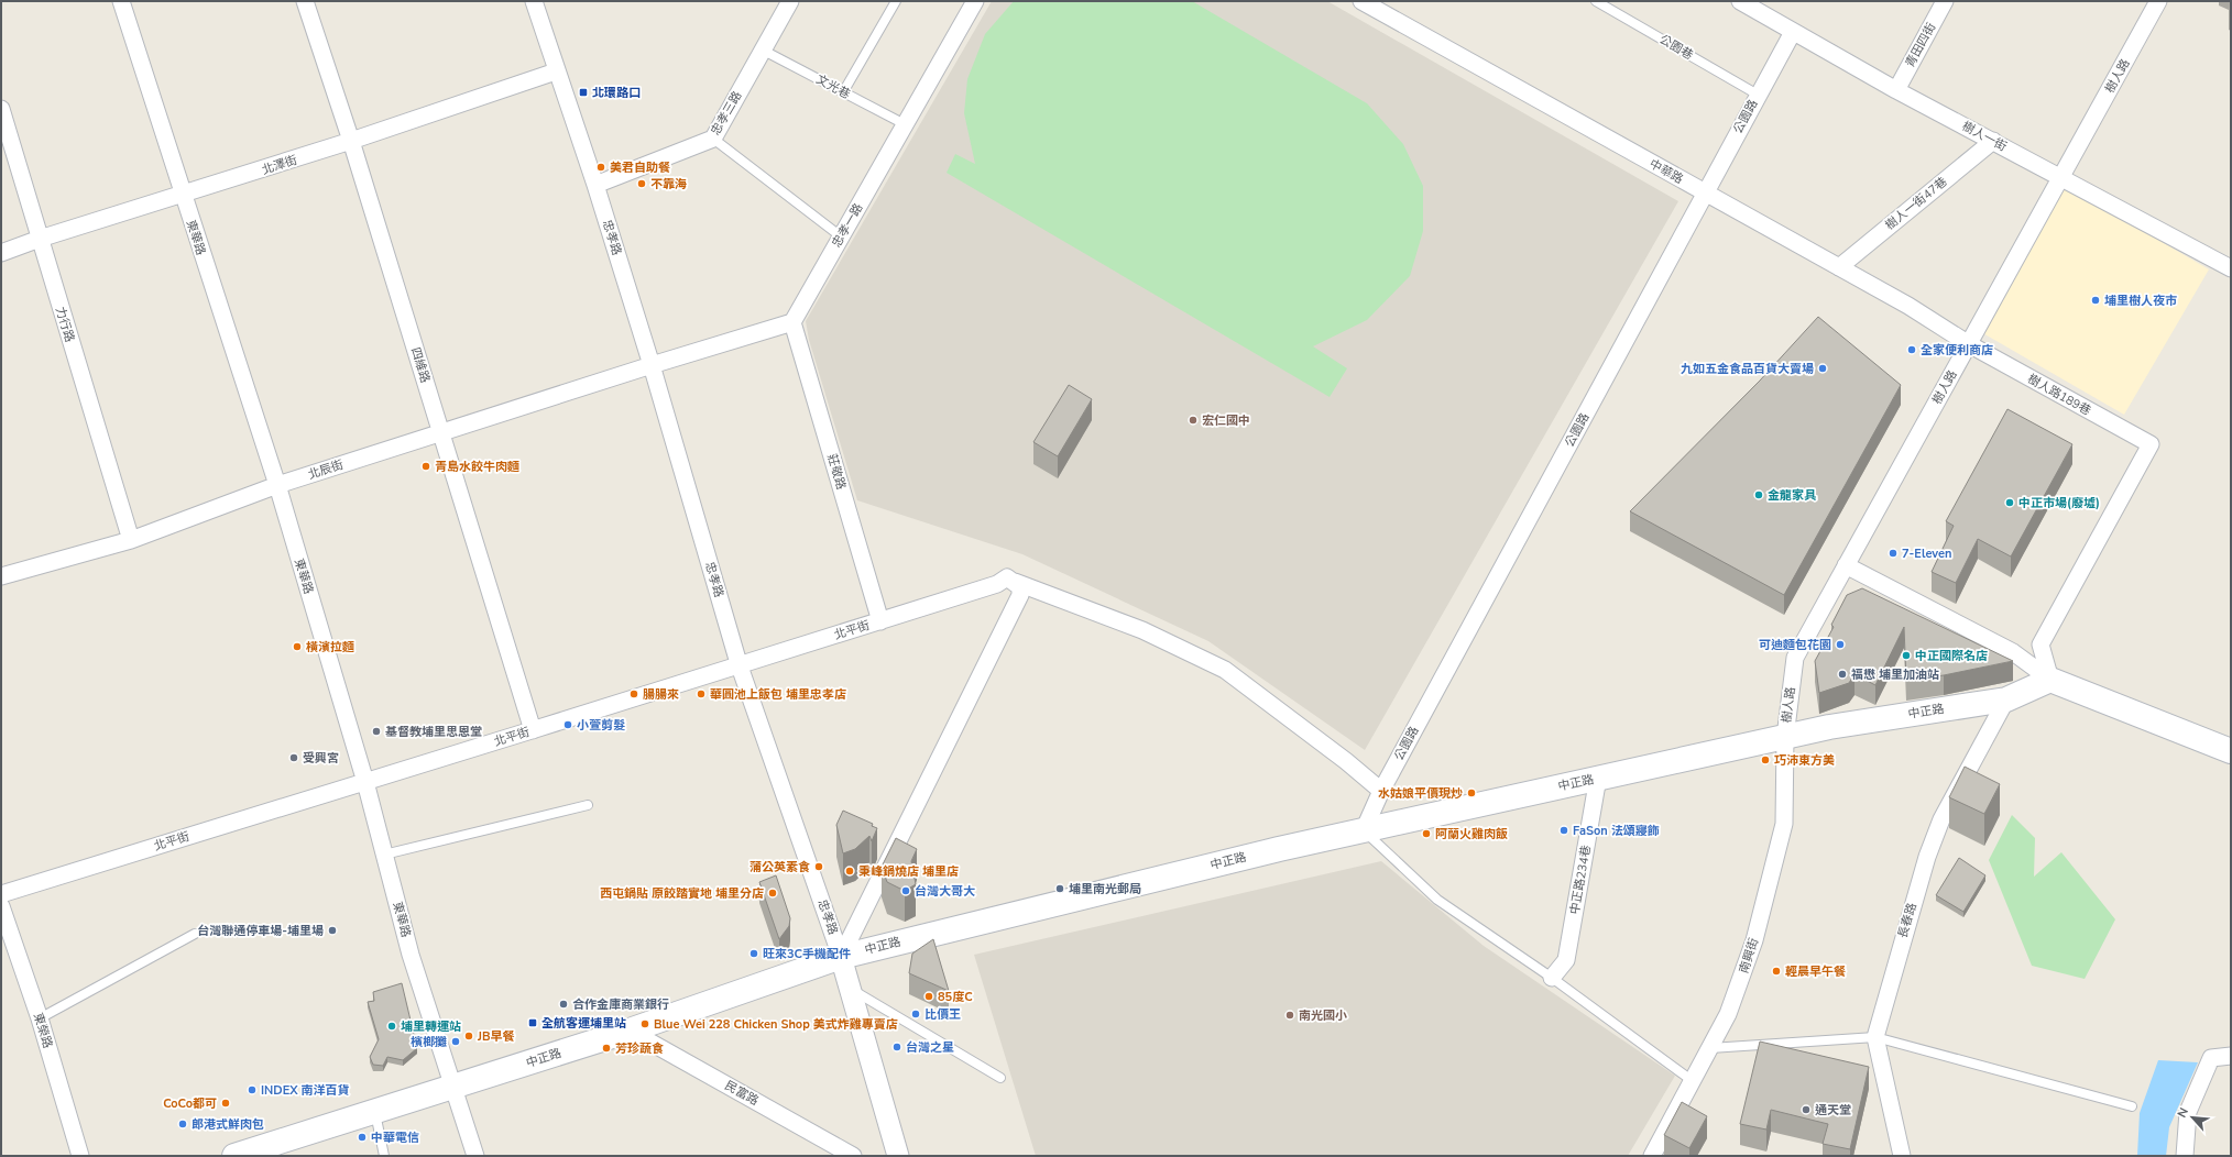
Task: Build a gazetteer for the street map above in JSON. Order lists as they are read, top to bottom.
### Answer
{
  "streets": {
    "main road": ["中正路"],
    "street": [
      "青田四街",
      "樹人路",
      "忠孝三路",
      "公園路",
      "樹人一街",
      "北澤街",
      "中華路",
      "樹人一街47巷",
      "忠孝一路",
      "東華路",
      "忠孝路",
      "力行路",
      "四維路",
      "樹人路189巷",
      "北辰街",
      "莊敬路",
      "北平街",
      "中正路234巷",
      "長春路",
      "南興街",
      "東榮路",
      "民富路"
    ],
    "lane": ["公園巷", "文光巷"]
  },
  "crossings": [
    ["青田四街", "樹人一街"],
    ["公園巷", "公園路"],
    ["樹人路", "樹人一街"],
    ["樹人路", "中華路"],
    ["樹人路", "樹人路189巷"],
    ["樹人路", "中正路"],
    ["樹人路", "南興街"],
    ["文光巷", "忠孝三路"],
    ["文光巷", "忠孝一路"],
    ["忠孝三路", "忠孝路"],
    ["公園路", "樹人一街"],
    ["公園路", "中華路"],
    ["公園路", "中正路"],
    ["樹人一街", "樹人一街47巷"],
    ["北澤街", "東華路"],
    ["北澤街", "忠孝路"],
    ["北澤街", "力行路"],
    ["北澤街", "四維路"],
    ["中華路", "樹人一街47巷"],
    ["中華路", "樹人路189巷"],
    ["忠孝一路", "莊敬路"],
    ["東華路", "北辰街"],
    ["東華路", "北平街"],
    ["東華路", "中正路"],
    ["忠孝路", "北辰街"],
    ["忠孝路", "北平街"],
    ["忠孝路", "中正路"],
    ["力行路", "北辰街"],
    ["四維路", "北辰街"],
    ["四維路", "北平街"],
    ["樹人路189巷", "中正路"],
    ["莊敬路", "北平街"],
    ["中正路", "中正路234巷"],
    ["中正路", "長春路"],
    ["中正路", "南興街"],
    ["中正路", "民富路"]
  ],
  "places": {
    "transit": ["北環路口", "全航客運埔里站"],
    "other": [
      "美君自助餐",
      "不靠海",
      "埔里樹人夜市",
      "全家便利商店",
      "九如五金食品百貨大賣場",
      "宏仁國中",
      "青島水餃牛肉麵",
      "金龍家具",
      "中正市場(廢墟)",
      "7-Eleven",
      "可迪麵包花園",
      "橫濱拉麵",
      "中正國際名店",
      "福懋 埔里加油站",
      "腸腸來",
      "華圓池上飯包 埔里忠孝店",
      "小萱剪髮",
      "基督教埔里思恩堂",
      "受興宮",
      "巧沛東方美",
      "水姑娘平價現炒",
      "FaSon 法頌寢飾",
      "阿蘭火雞肉飯",
      "蒲公英素食",
      "秉峰鍋燒店 埔里店",
      "埔里南光郵局",
      "台灣大哥大",
      "西屯鍋貼 原餃踏實地 埔里分店",
      "台灣聯通停車場-埔里場",
      "旺來3C手機配件",
      "輕晨早午餐",
      "85度C",
      "合作金庫商業銀行",
      "比價王",
      "南光國小",
      "Blue Wei 228 Chicken Shop 美式炸雞專賣店",
      "埔里轉運站",
      "JB早餐",
      "檳榔攤",
      "台灣之星",
      "芳珍蔬食",
      "INDEX 南洋百貨",
      "CoCo都可",
      "通天堂",
      "郎港式鮮肉包",
      "中華電信"
    ]
  },
  "north": "top left"
}
